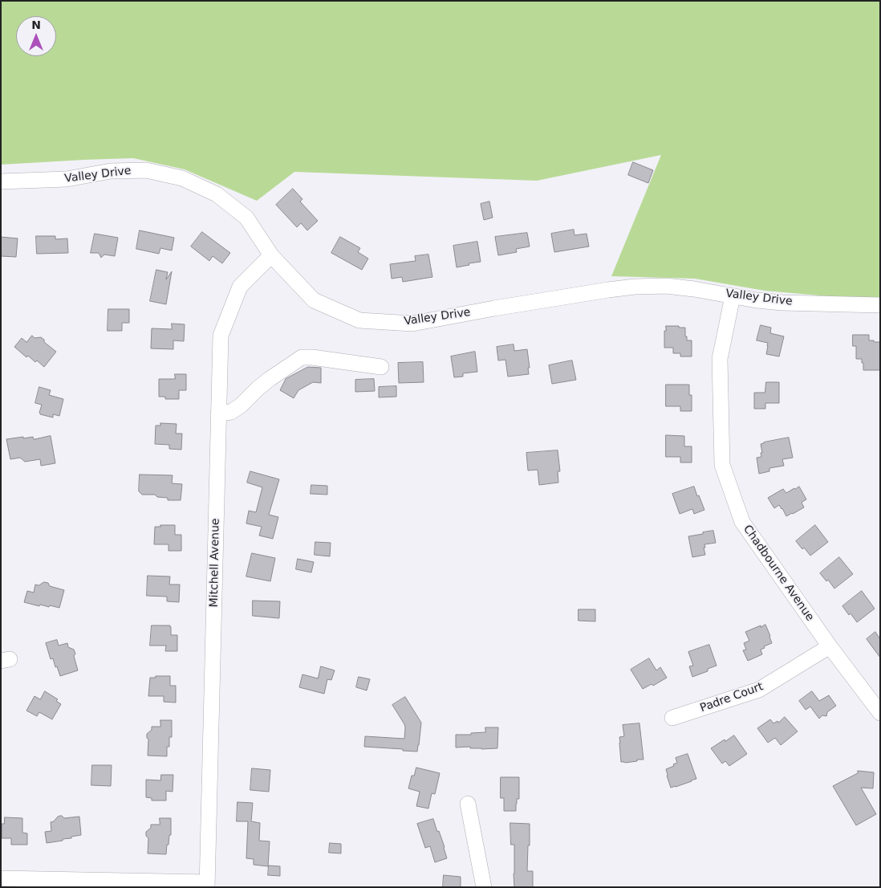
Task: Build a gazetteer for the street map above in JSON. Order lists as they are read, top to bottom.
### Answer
{
  "streets": {
    "street": [
      "Valley Drive",
      "Mitchell Avenue",
      "Chadbourne Avenue",
      "Padre Court"
    ]
  },
  "crossings": [
    ["Valley Drive", "Mitchell Avenue"],
    ["Valley Drive", "Chadbourne Avenue"],
    ["Chadbourne Avenue", "Padre Court"]
  ],
  "north": "top"
}
